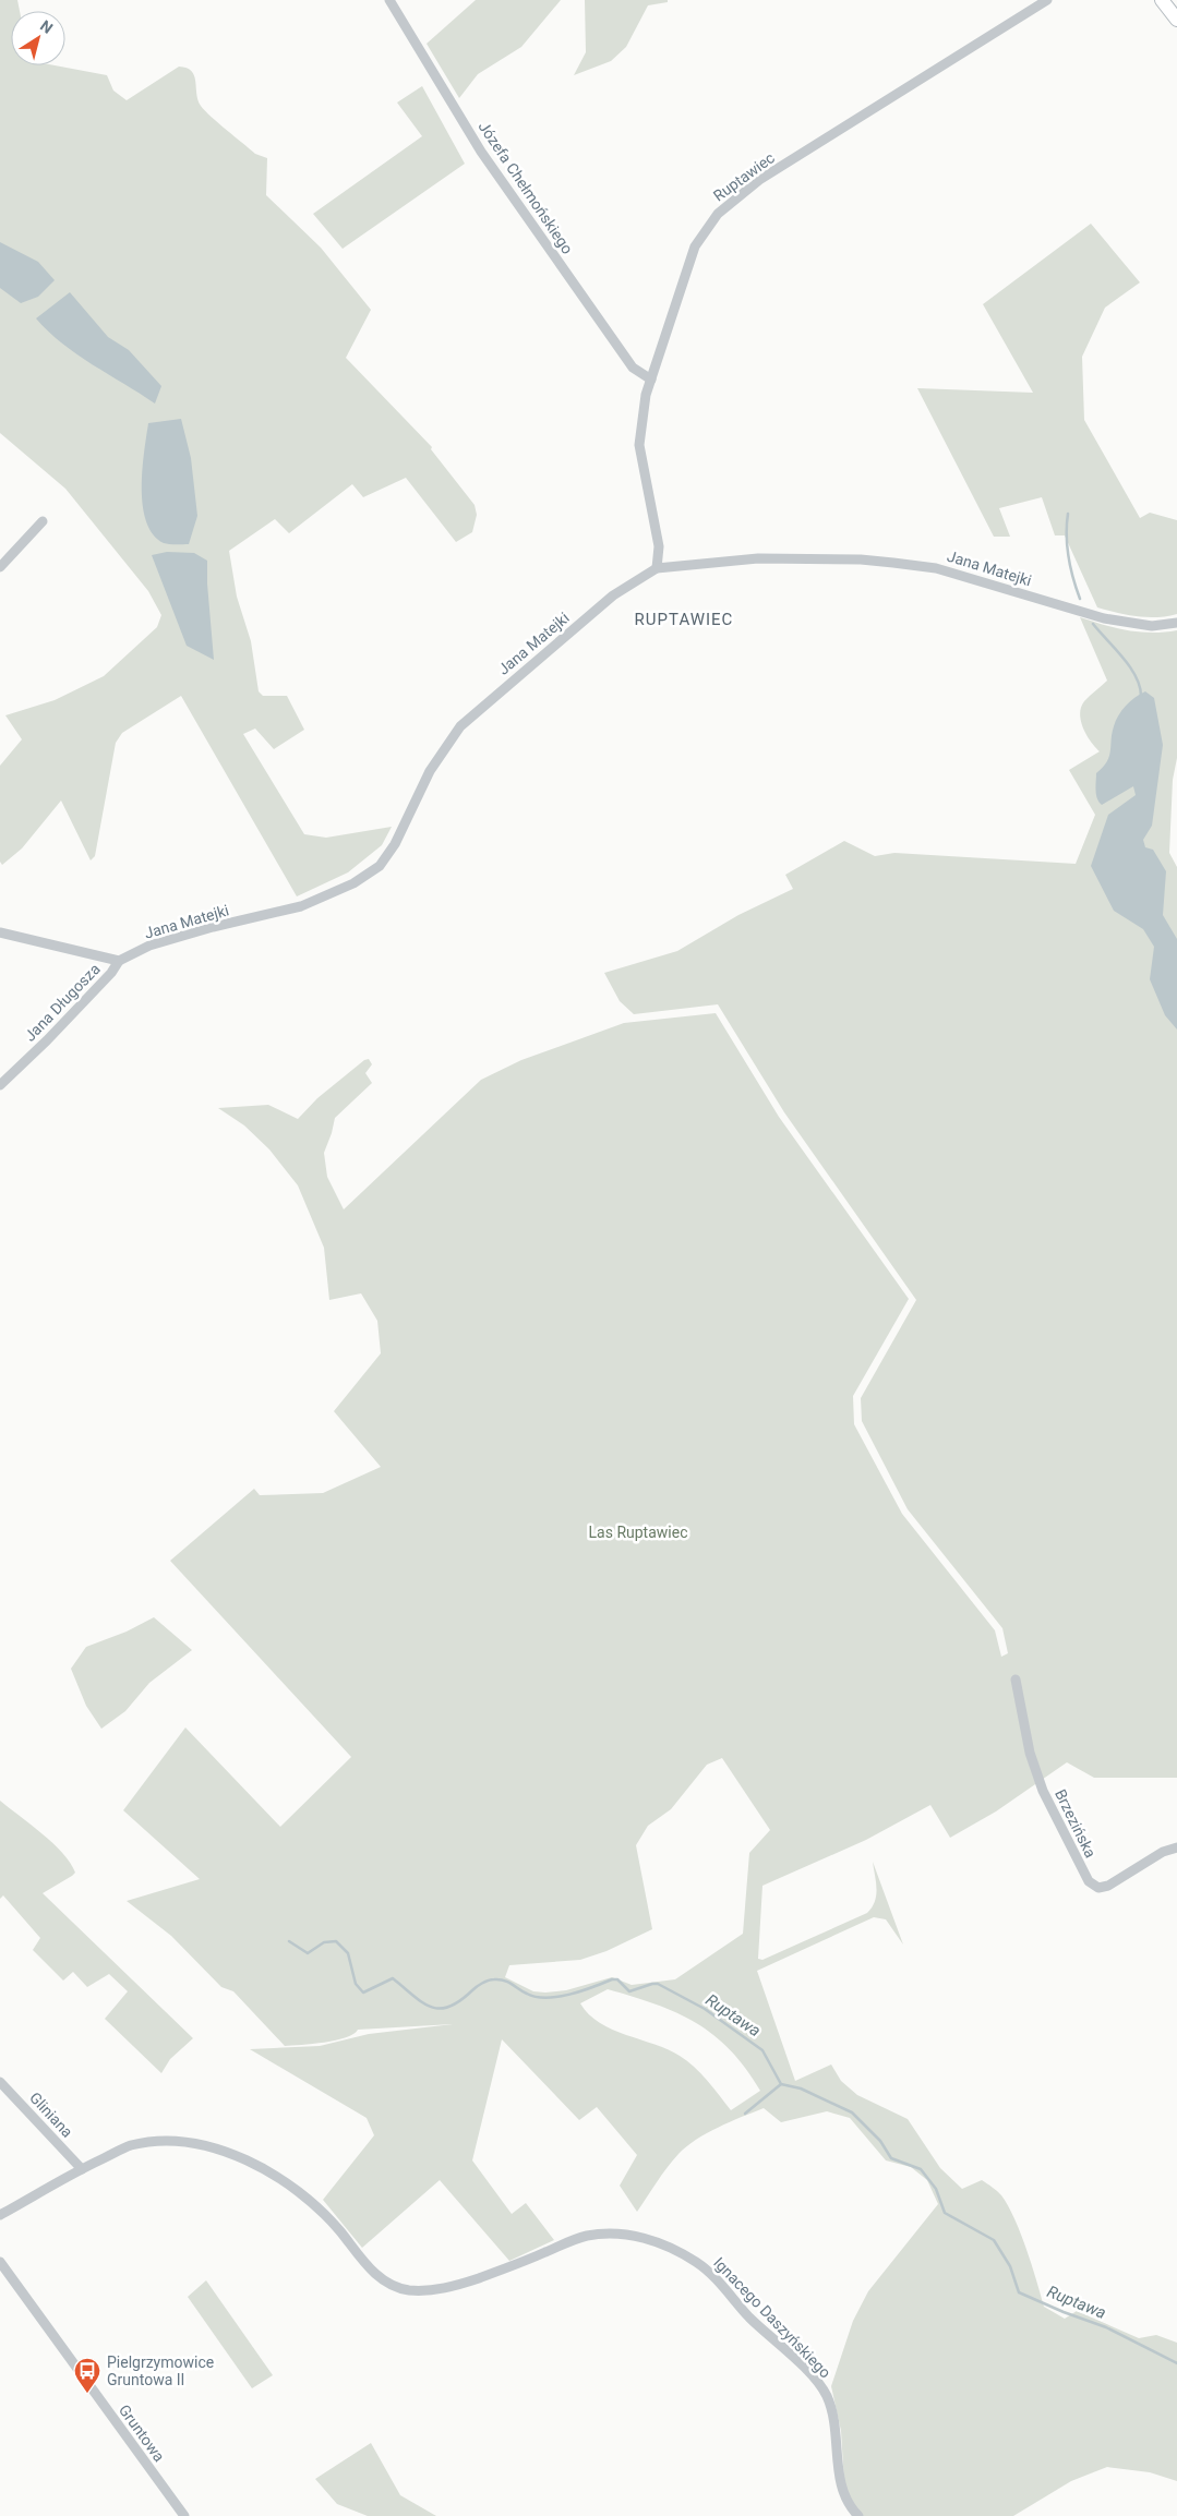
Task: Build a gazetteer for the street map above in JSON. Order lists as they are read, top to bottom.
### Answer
{
  "streets": {
    "street": [
      "Ruptawiec",
      "Józefa Chełmońskiego",
      "Jana Matejki",
      "Jana Długosza",
      "Brzezińska",
      "Gliniana",
      "Ignacego Daszyńskiego",
      "Gruntowa"
    ]
  },
  "crossings": [
    ["Ruptawiec", "Józefa Chełmońskiego"],
    ["Ruptawiec", "Jana Matejki"],
    ["Jana Matejki", "Jana Długosza"],
    ["Gliniana", "Ignacego Daszyńskiego"]
  ],
  "districts": ["RUPTAWIEC"],
  "water": ["Ruptawa"],
  "parks": ["Las Ruptawiec"],
  "places": {
    "bus stop": ["Pielgrzymowice Gruntowa II"]
  },
  "north": "top right"
}
